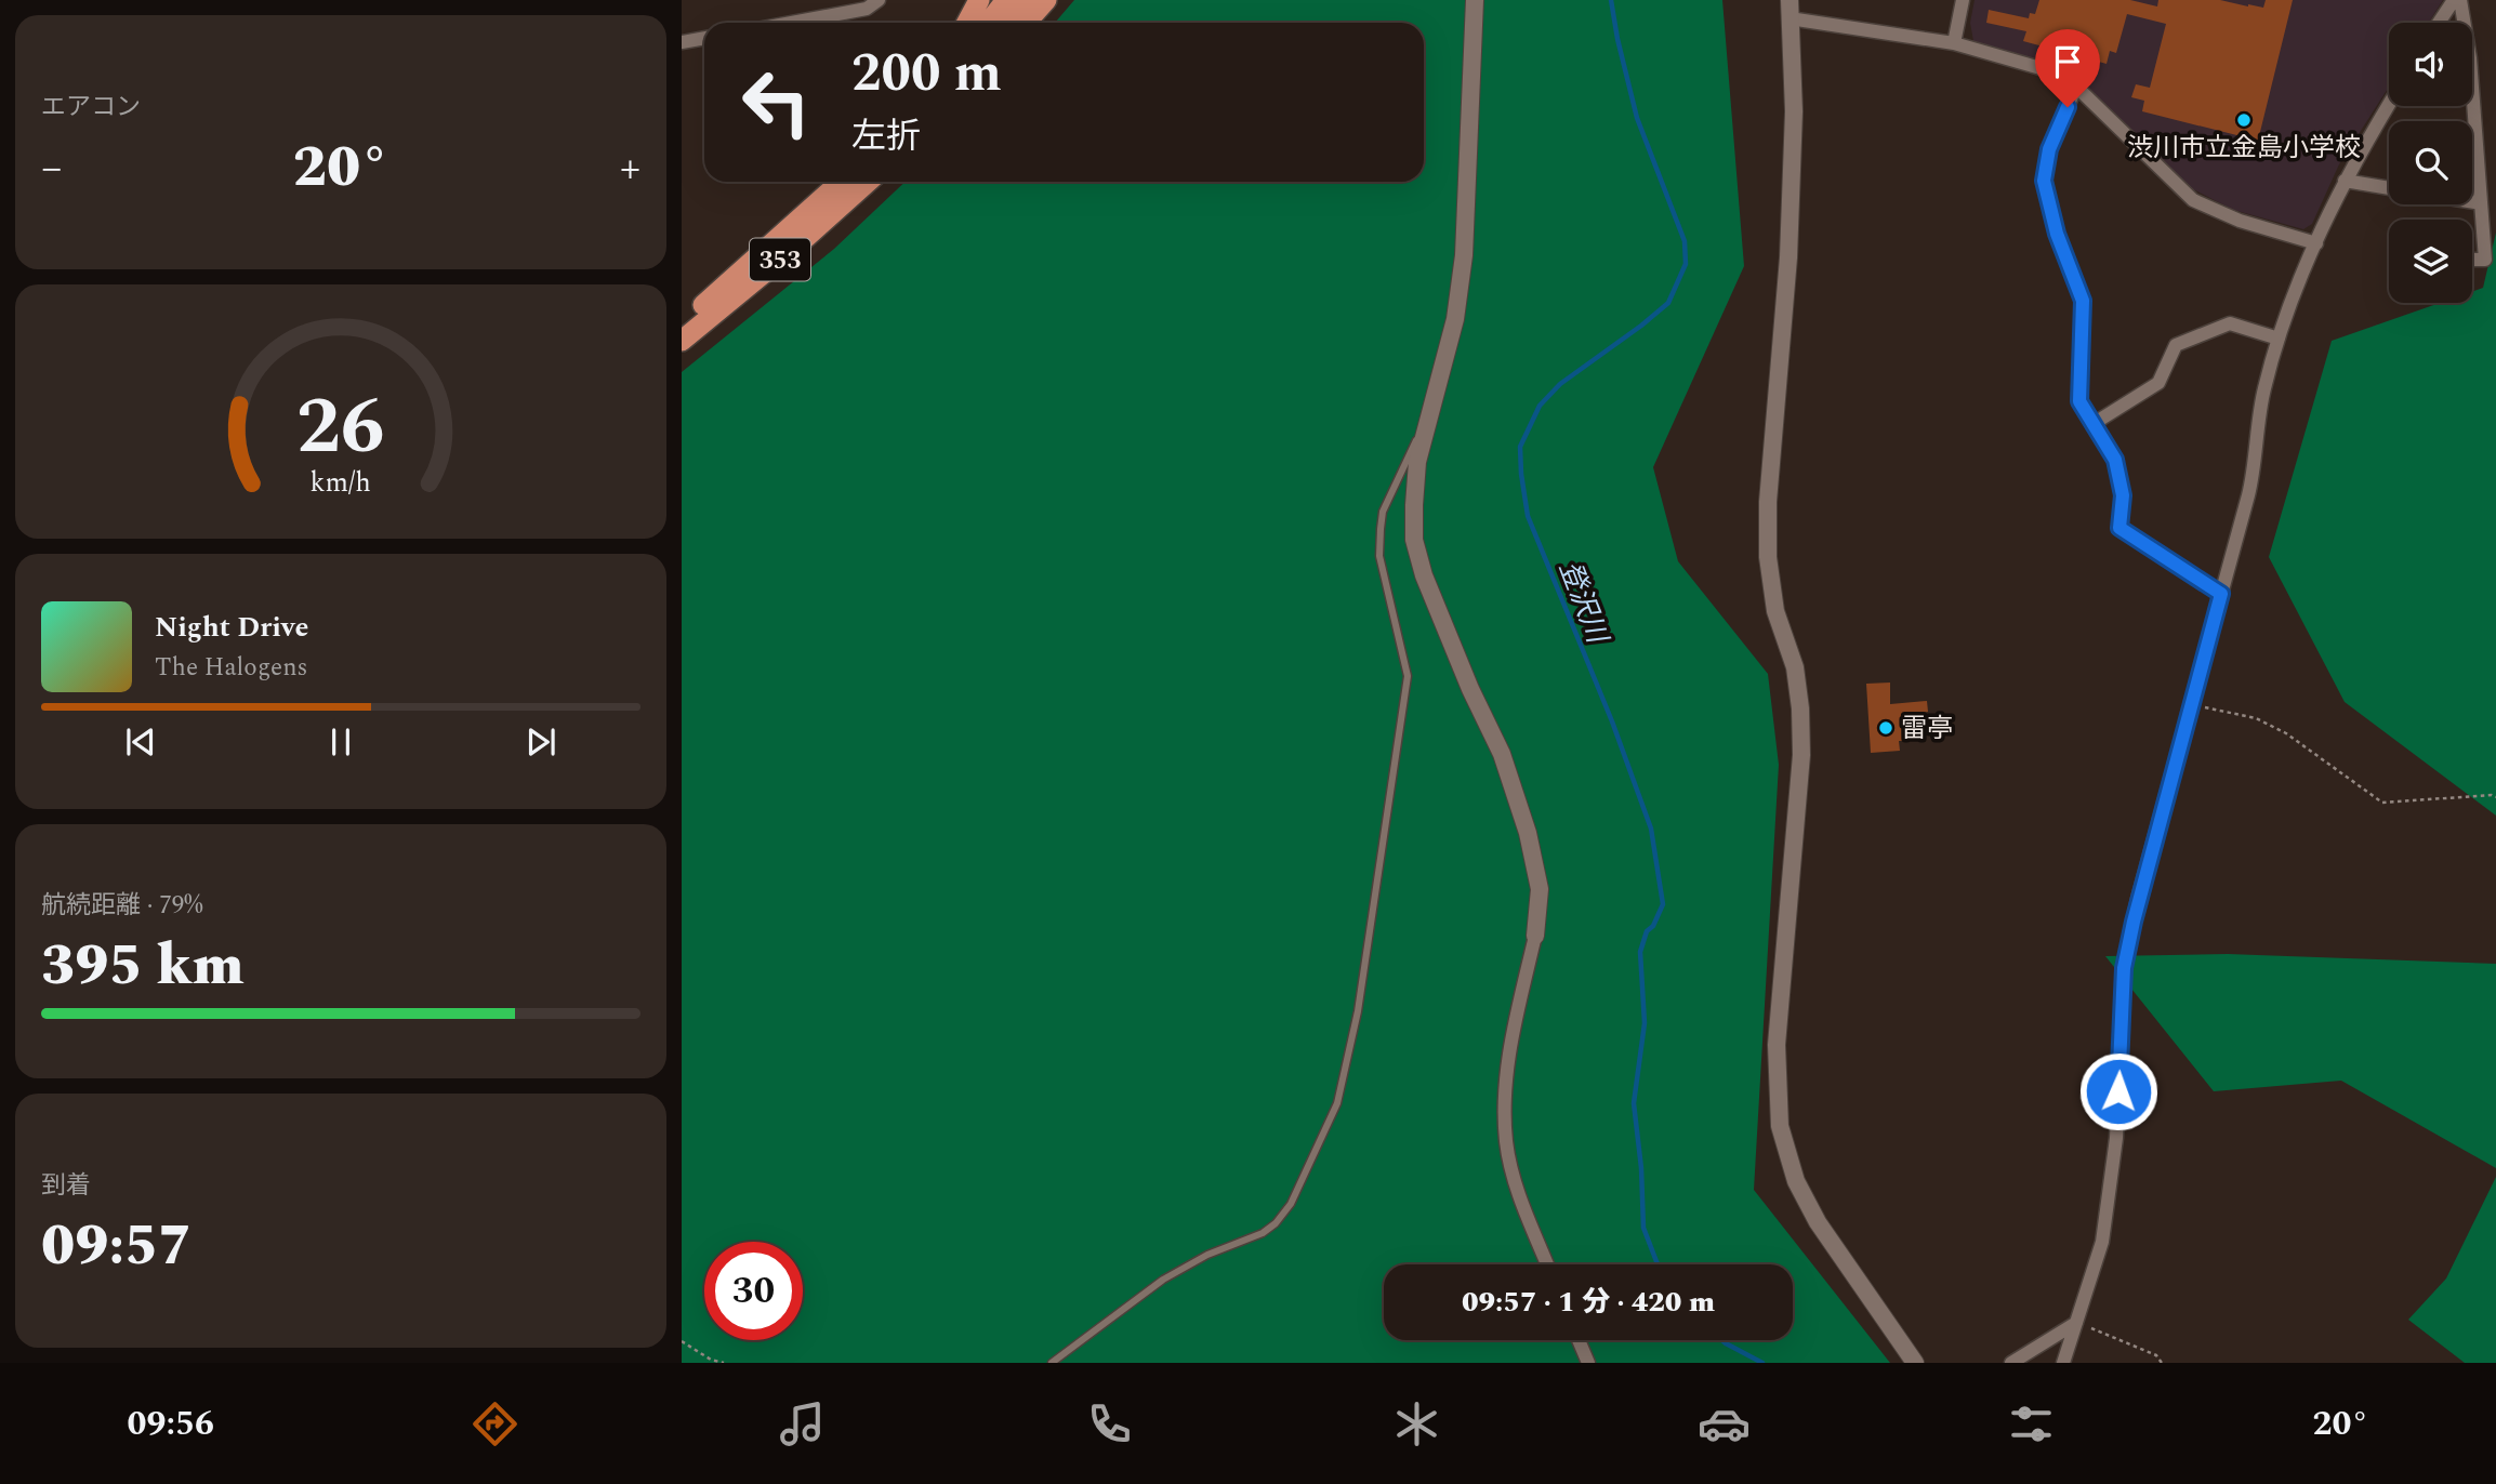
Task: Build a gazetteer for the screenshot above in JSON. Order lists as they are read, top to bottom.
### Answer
{
  "streets": {
    "highway": ["353"]
  },
  "water": ["登沢川"],
  "places": ["渋川市立金島小学校", "雷亭"],
  "page": {
    "tile": [
      "エアコン",
      ["航続距離 · 79%", "395 km"],
      ["到着", "09:57"]
    ],
    "turn": ["200 m", "左折"],
    "heat": ["−", "20°", "+"],
    "song": ["Night Drive", "The Halogens"],
    "limit": "30",
    "trip": "09:57 · 1 分 · 420 m",
    "tabs": ["09:56", "20°"],
    "gauge": ["26", "km/h"]
  }
}
